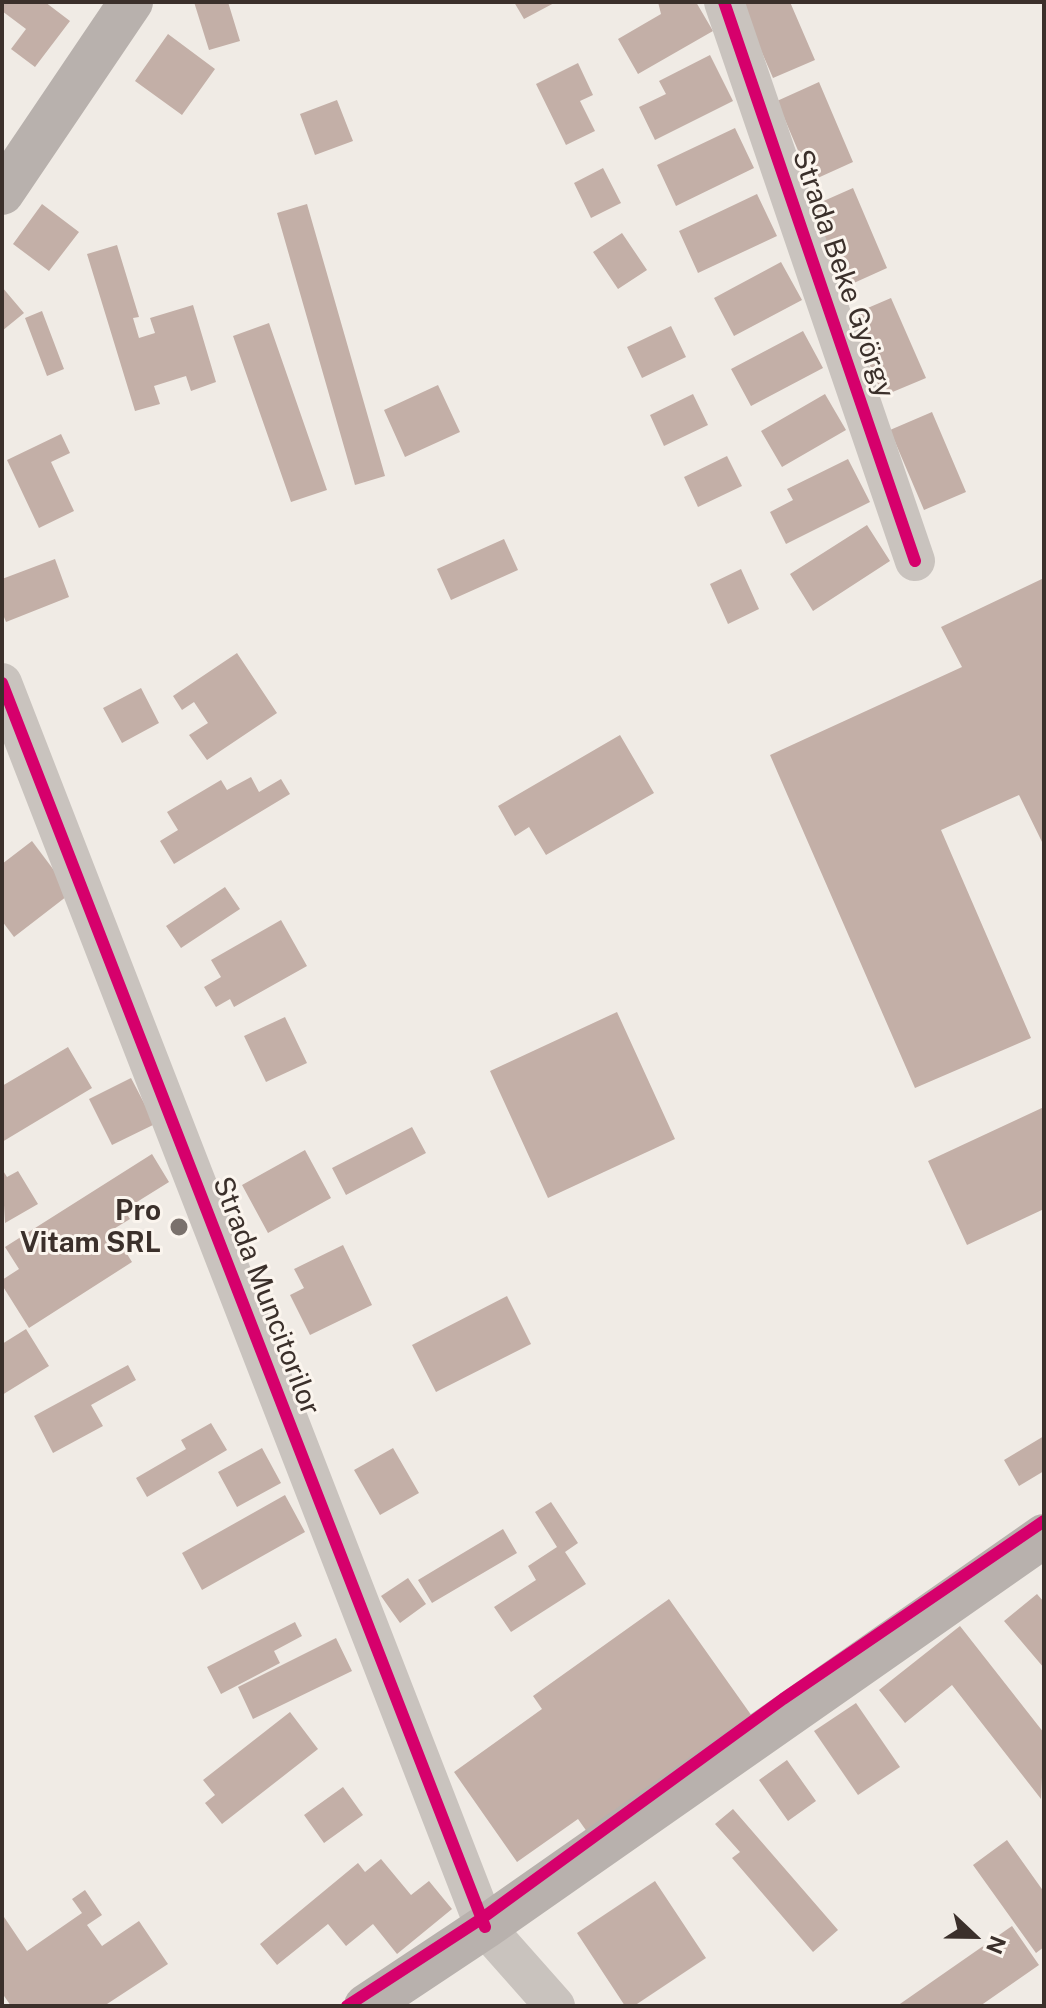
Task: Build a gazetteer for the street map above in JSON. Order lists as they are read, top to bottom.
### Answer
{
  "streets": {
    "street": ["Strada Beke György", "Strada Muncitorilor"]
  },
  "places": ["Pro Vitam SRL"],
  "north": "right"
}
